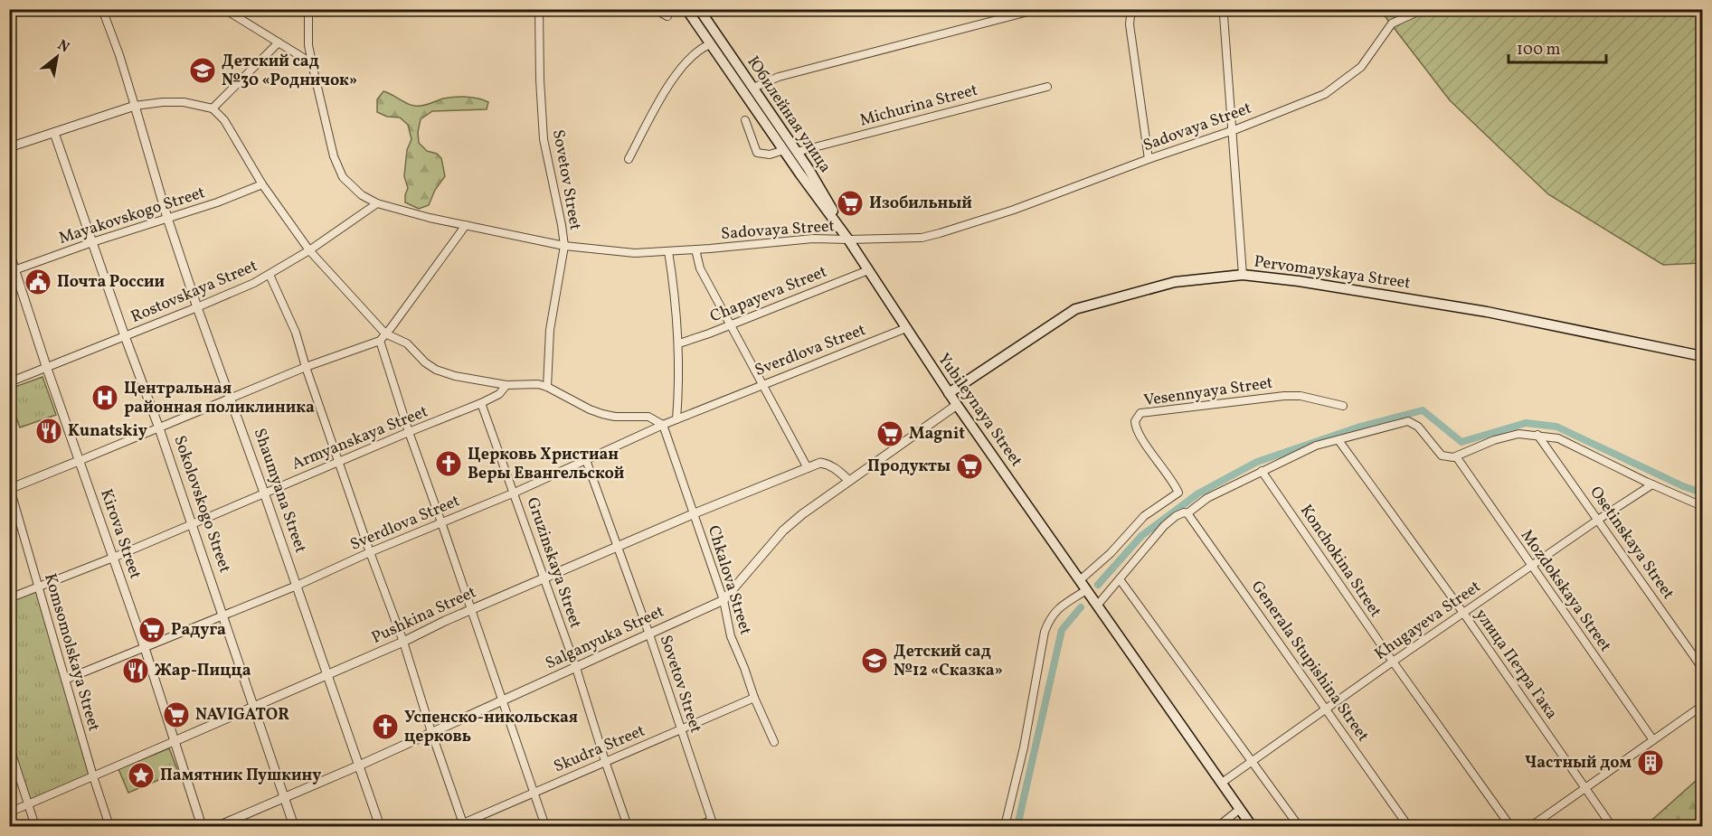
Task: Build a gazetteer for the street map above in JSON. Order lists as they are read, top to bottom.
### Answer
{
  "streets": {
    "main road": ["Юбилейная улица", "Pervomayskaya Street", "Yubileynaya Street"],
    "street": [
      "Michurina Street",
      "Sadovaya Street",
      "Sovetov Street",
      "Mayakovskogo Street",
      "Rostovskaya Street",
      "Chapayeva Street",
      "Sverdlova Street",
      "Vesennyaya Street",
      "Armyanskaya Street",
      "Shaumyana Street",
      "Sokolovskogo Street",
      "Kirova Street",
      "Osetinskaya Street",
      "Konchokina Street",
      "Gruzinskaya Street",
      "Chkalova Street",
      "Mozdokskaya Street",
      "Pushkina Street",
      "Khugayeva Street",
      "Salganyuka Street",
      "Komsomolskaya Street",
      "Generala Stupishina Street",
      "улица Петра Гака",
      "Skudra Street"
    ]
  },
  "crossings": [
    ["Michurina Street", "Юбилейная улица"],
    ["Юбилейная улица", "Sadovaya Street"],
    ["Юбилейная улица", "Yubileynaya Street"],
    ["Sadovaya Street", "Sovetov Street"],
    ["Sadovaya Street", "Rostovskaya Street"],
    ["Sadovaya Street", "Yubileynaya Street"],
    ["Sovetov Street", "Sverdlova Street"],
    ["Sovetov Street", "Pushkina Street"],
    ["Sovetov Street", "Salganyuka Street"],
    ["Sovetov Street", "Skudra Street"],
    ["Mayakovskogo Street", "Shaumyana Street"],
    ["Mayakovskogo Street", "Sokolovskogo Street"],
    ["Mayakovskogo Street", "Kirova Street"],
    ["Pervomayskaya Street", "Yubileynaya Street"],
    ["Rostovskaya Street", "Shaumyana Street"],
    ["Rostovskaya Street", "Sokolovskogo Street"],
    ["Rostovskaya Street", "Kirova Street"],
    ["Chapayeva Street", "Yubileynaya Street"],
    ["Sverdlova Street", "Yubileynaya Street"],
    ["Sverdlova Street", "Shaumyana Street"],
    ["Sverdlova Street", "Sokolovskogo Street"],
    ["Sverdlova Street", "Kirova Street"],
    ["Sverdlova Street", "Gruzinskaya Street"],
    ["Sverdlova Street", "Chkalova Street"],
    ["Sverdlova Street", "Komsomolskaya Street"],
    ["Vesennyaya Street", "Yubileynaya Street"],
    ["Yubileynaya Street", "Khugayeva Street"],
    ["Yubileynaya Street", "Salganyuka Street"],
    ["Armyanskaya Street", "Shaumyana Street"],
    ["Armyanskaya Street", "Sokolovskogo Street"],
    ["Armyanskaya Street", "Kirova Street"],
    ["Armyanskaya Street", "Gruzinskaya Street"],
    ["Armyanskaya Street", "Komsomolskaya Street"],
    ["Shaumyana Street", "Pushkina Street"],
    ["Shaumyana Street", "Salganyuka Street"],
    ["Sokolovskogo Street", "Pushkina Street"],
    ["Sokolovskogo Street", "Salganyuka Street"],
    ["Kirova Street", "Pushkina Street"],
    ["Osetinskaya Street", "Khugayeva Street"],
    ["Konchokina Street", "Khugayeva Street"],
    ["Gruzinskaya Street", "Pushkina Street"],
    ["Gruzinskaya Street", "Salganyuka Street"],
    ["Gruzinskaya Street", "Skudra Street"],
    ["Chkalova Street", "Pushkina Street"],
    ["Chkalova Street", "Salganyuka Street"],
    ["Chkalova Street", "Skudra Street"],
    ["Mozdokskaya Street", "Khugayeva Street"],
    ["Pushkina Street", "Salganyuka Street"],
    ["Pushkina Street", "Komsomolskaya Street"],
    ["Khugayeva Street", "Generala Stupishina Street"],
    ["Khugayeva Street", "улица Петра Гака"]
  ],
  "places": {
    "school or university": ["Детский сад №30 «Родничок»", "Детский сад №12 «Сказка»"],
    "supermarket": [
      "Изобильный",
      "Magnit",
      "Продукты",
      "Радуга",
      "NAVIGATOR"
    ],
    "public building": ["Почта России"],
    "hospital": ["Центральная районная поликлиника"],
    "restaurant": ["Kunatskiy", "Жар-Пицца"],
    "church": ["Церковь Христиан Веры Евангельской", "Успенско-никольская церковь"],
    "building": ["Частный дом"],
    "place": ["Памятник Пушкину"]
  },
  "scale_bar": "100 m",
  "north": "top right"
}
